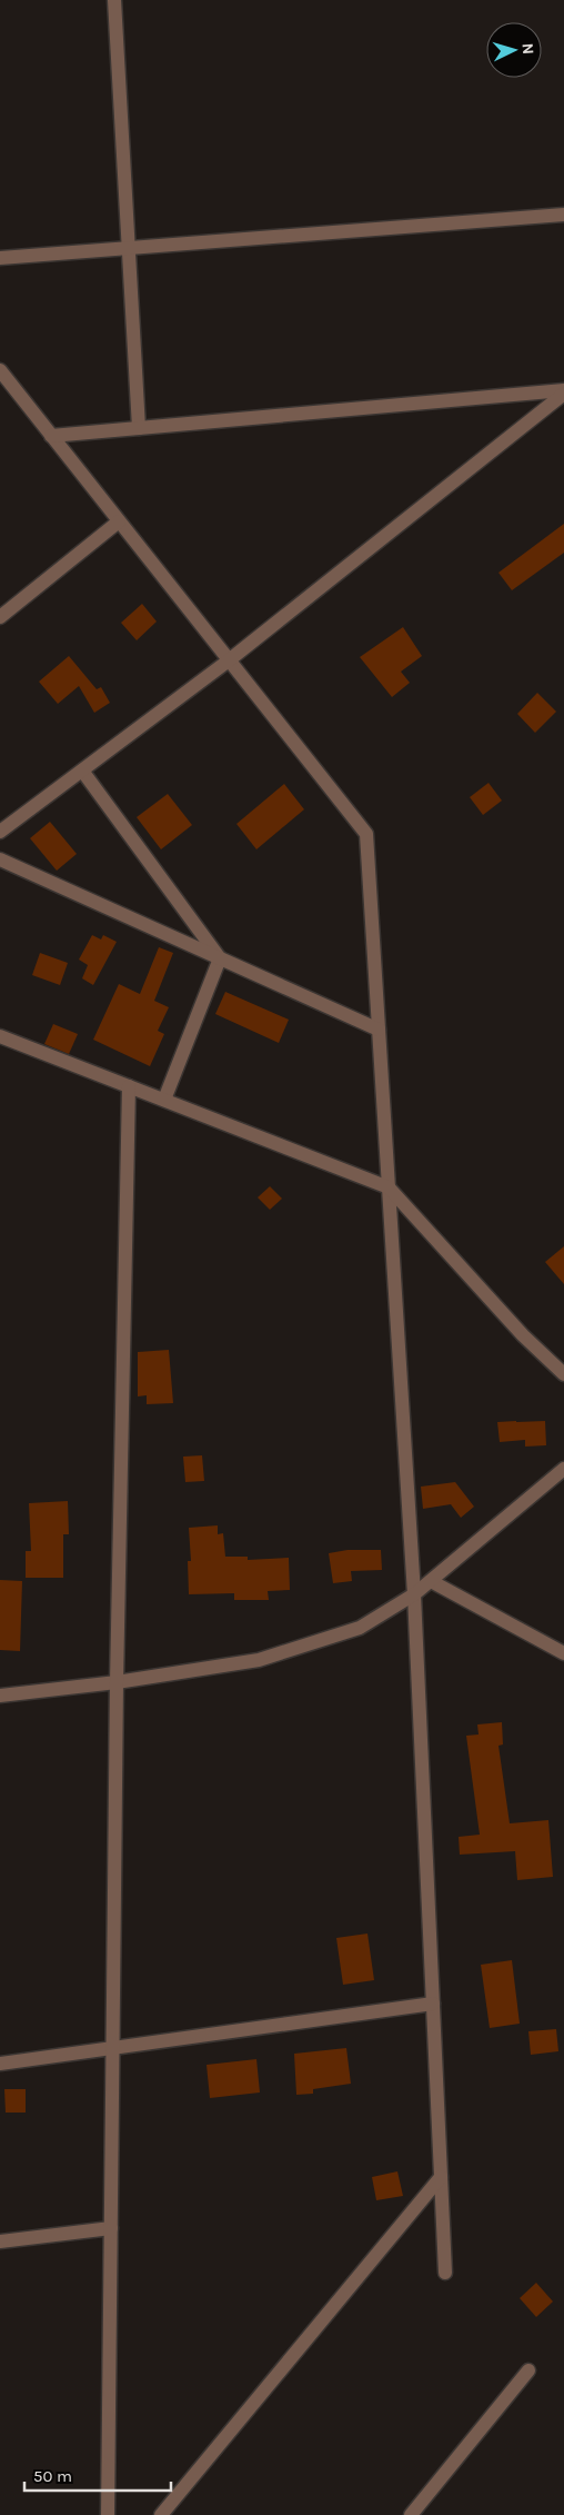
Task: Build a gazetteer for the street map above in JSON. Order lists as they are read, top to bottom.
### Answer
{
  "scale_bar": "50 m",
  "north": "right"
}
